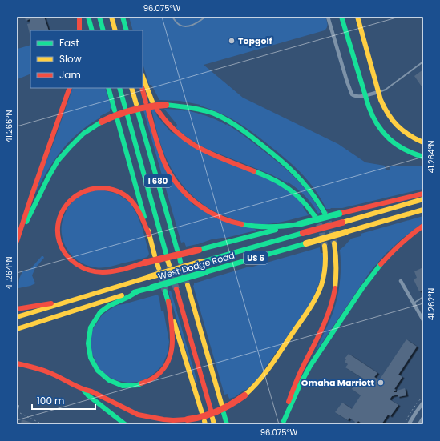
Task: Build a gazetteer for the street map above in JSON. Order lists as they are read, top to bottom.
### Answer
{
  "streets": {
    "main road": ["I 680", "US 6", "West Dodge Road"]
  },
  "crossings": [
    ["US 6", "West Dodge Road"]
  ],
  "places": ["Topgolf", "Omaha Marriott"],
  "legend": ["Fast", "Slow", "Jam"],
  "scale_bar": "100 m",
  "coordinates": [
    "96.075°W",
    "41.266°N",
    "41.264°N",
    "41.262°N"
  ]
}
